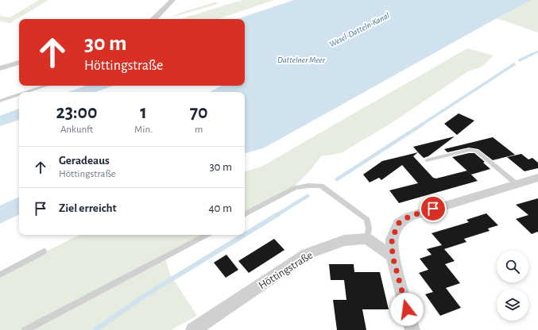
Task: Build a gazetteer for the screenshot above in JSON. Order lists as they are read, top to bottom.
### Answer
{
  "streets": {
    "street": ["Höttingstraße"]
  },
  "water": ["Wesel-Datteln-Kanal", "Dattelner Meer"],
  "page": {
    "turn": ["30 m", "Höttingstraße"],
    "eta": [
      "23:00",
      "Ankunft",
      "1",
      "Min.",
      "70",
      "m"
    ],
    "list": [
      {
        "name": "Geradeaus",
        "note": "Höttingstraße",
        "value": "30 m"
      },
      {
        "name": "Ziel erreicht",
        "value": "40 m"
      }
    ]
  }
}
